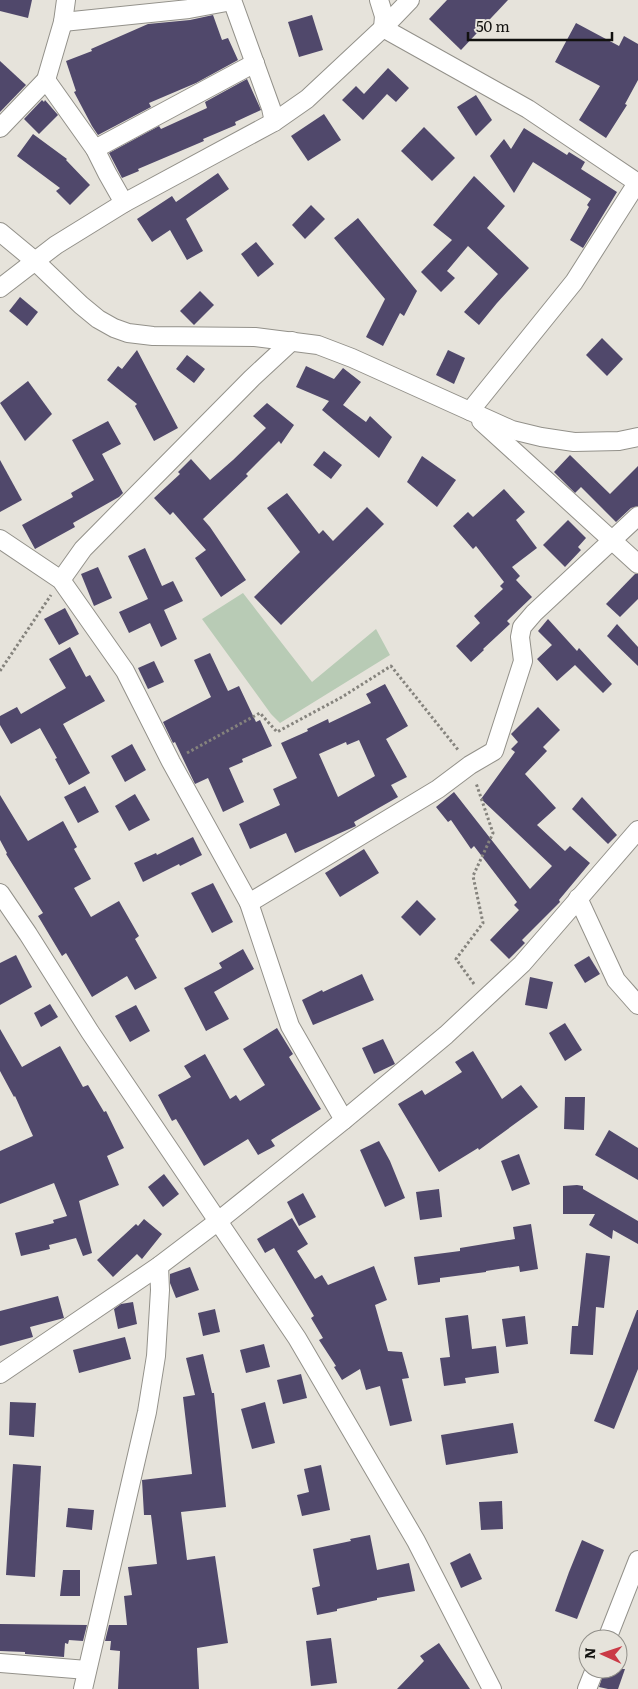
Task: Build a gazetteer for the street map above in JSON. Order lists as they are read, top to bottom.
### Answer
{
  "scale_bar": "50 m",
  "north": "left"
}
